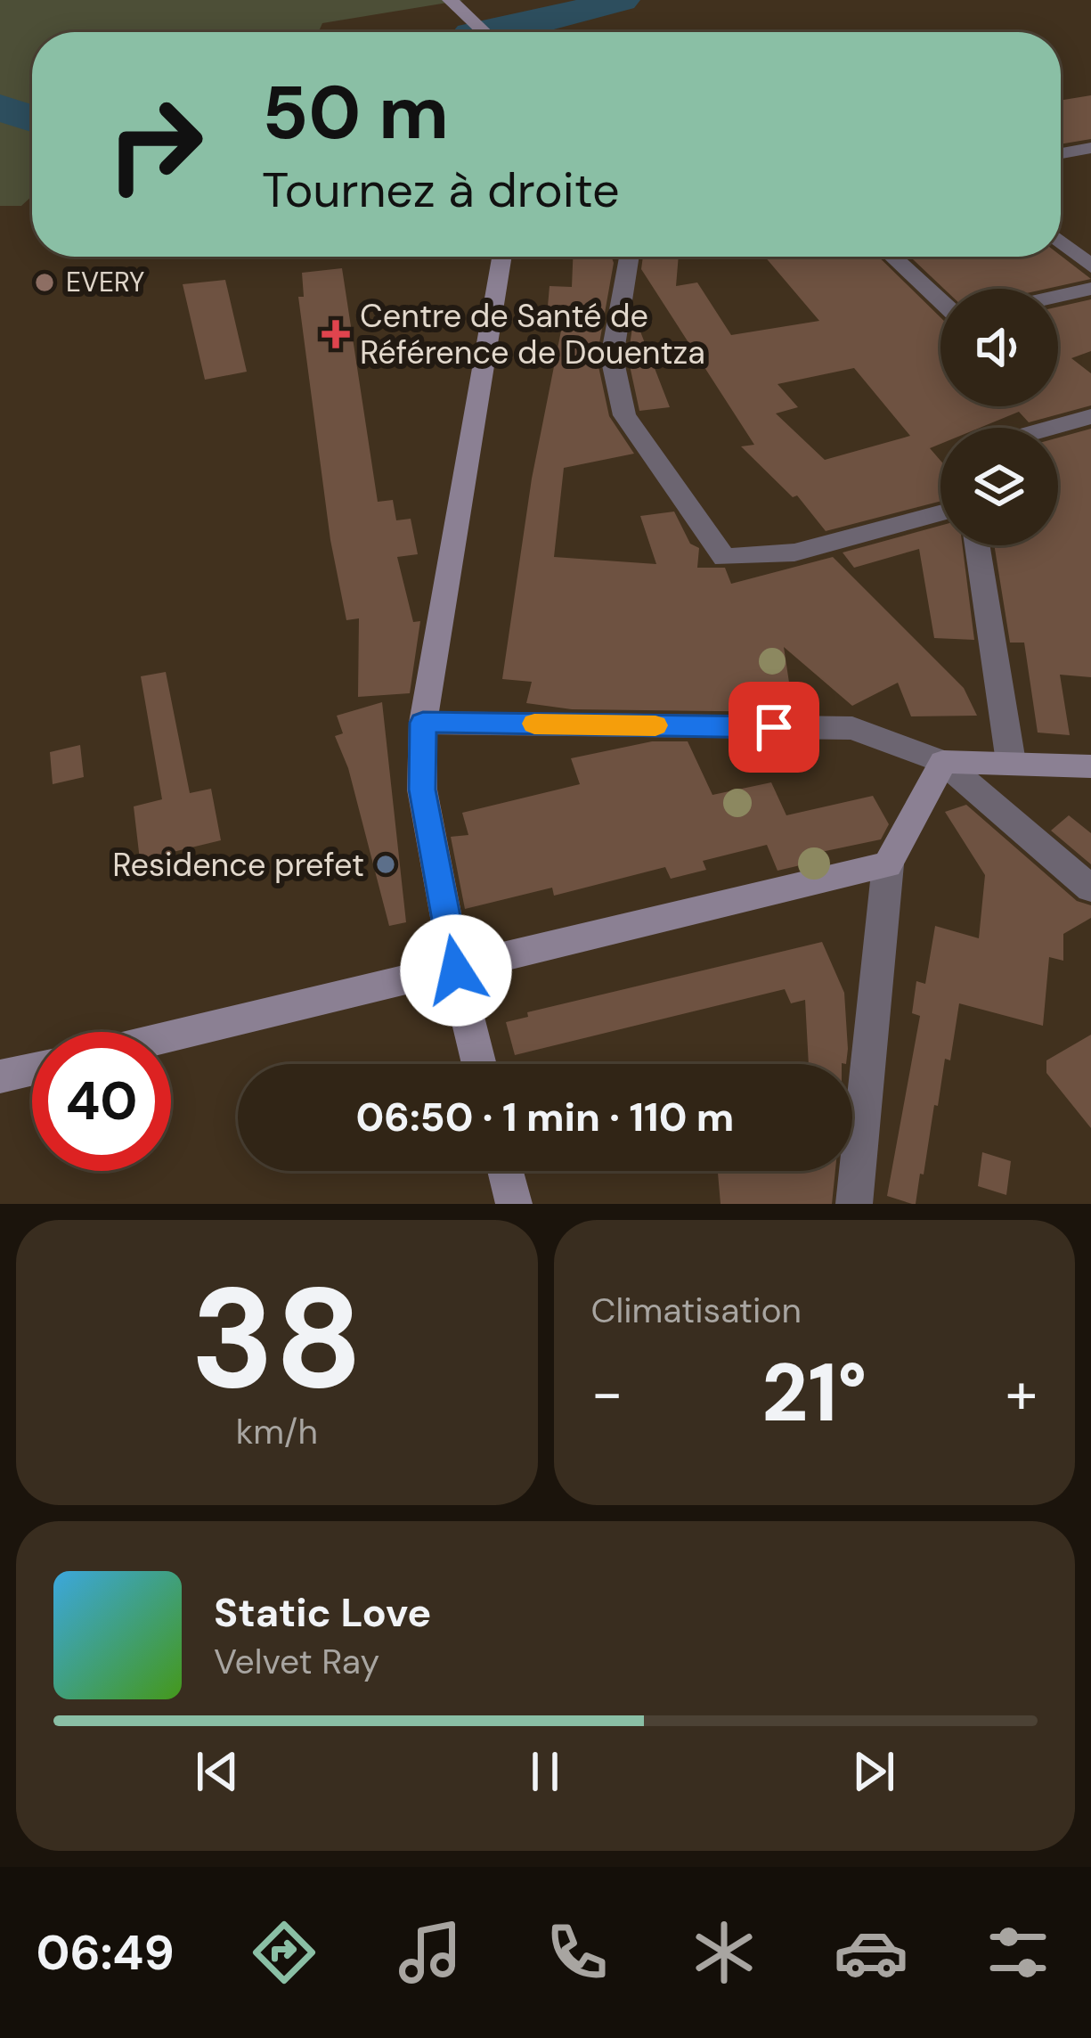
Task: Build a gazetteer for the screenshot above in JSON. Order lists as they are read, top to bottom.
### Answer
{
  "places": {
    "other": ["EVERY", "Residence prefet"],
    "health": ["Centre de Santé de Référence de Douentza"]
  },
  "page": {
    "turn": ["50 m", "Tournez à droite"],
    "limit": "40",
    "trip": "06:50 · 1 min · 110 m",
    "tile": [
      ["38", "km/h"],
      "Climatisation"
    ],
    "heat": ["−", "21°", "+"],
    "song": ["Static Love", "Velvet Ray"],
    "tabs": "06:49"
  }
}
